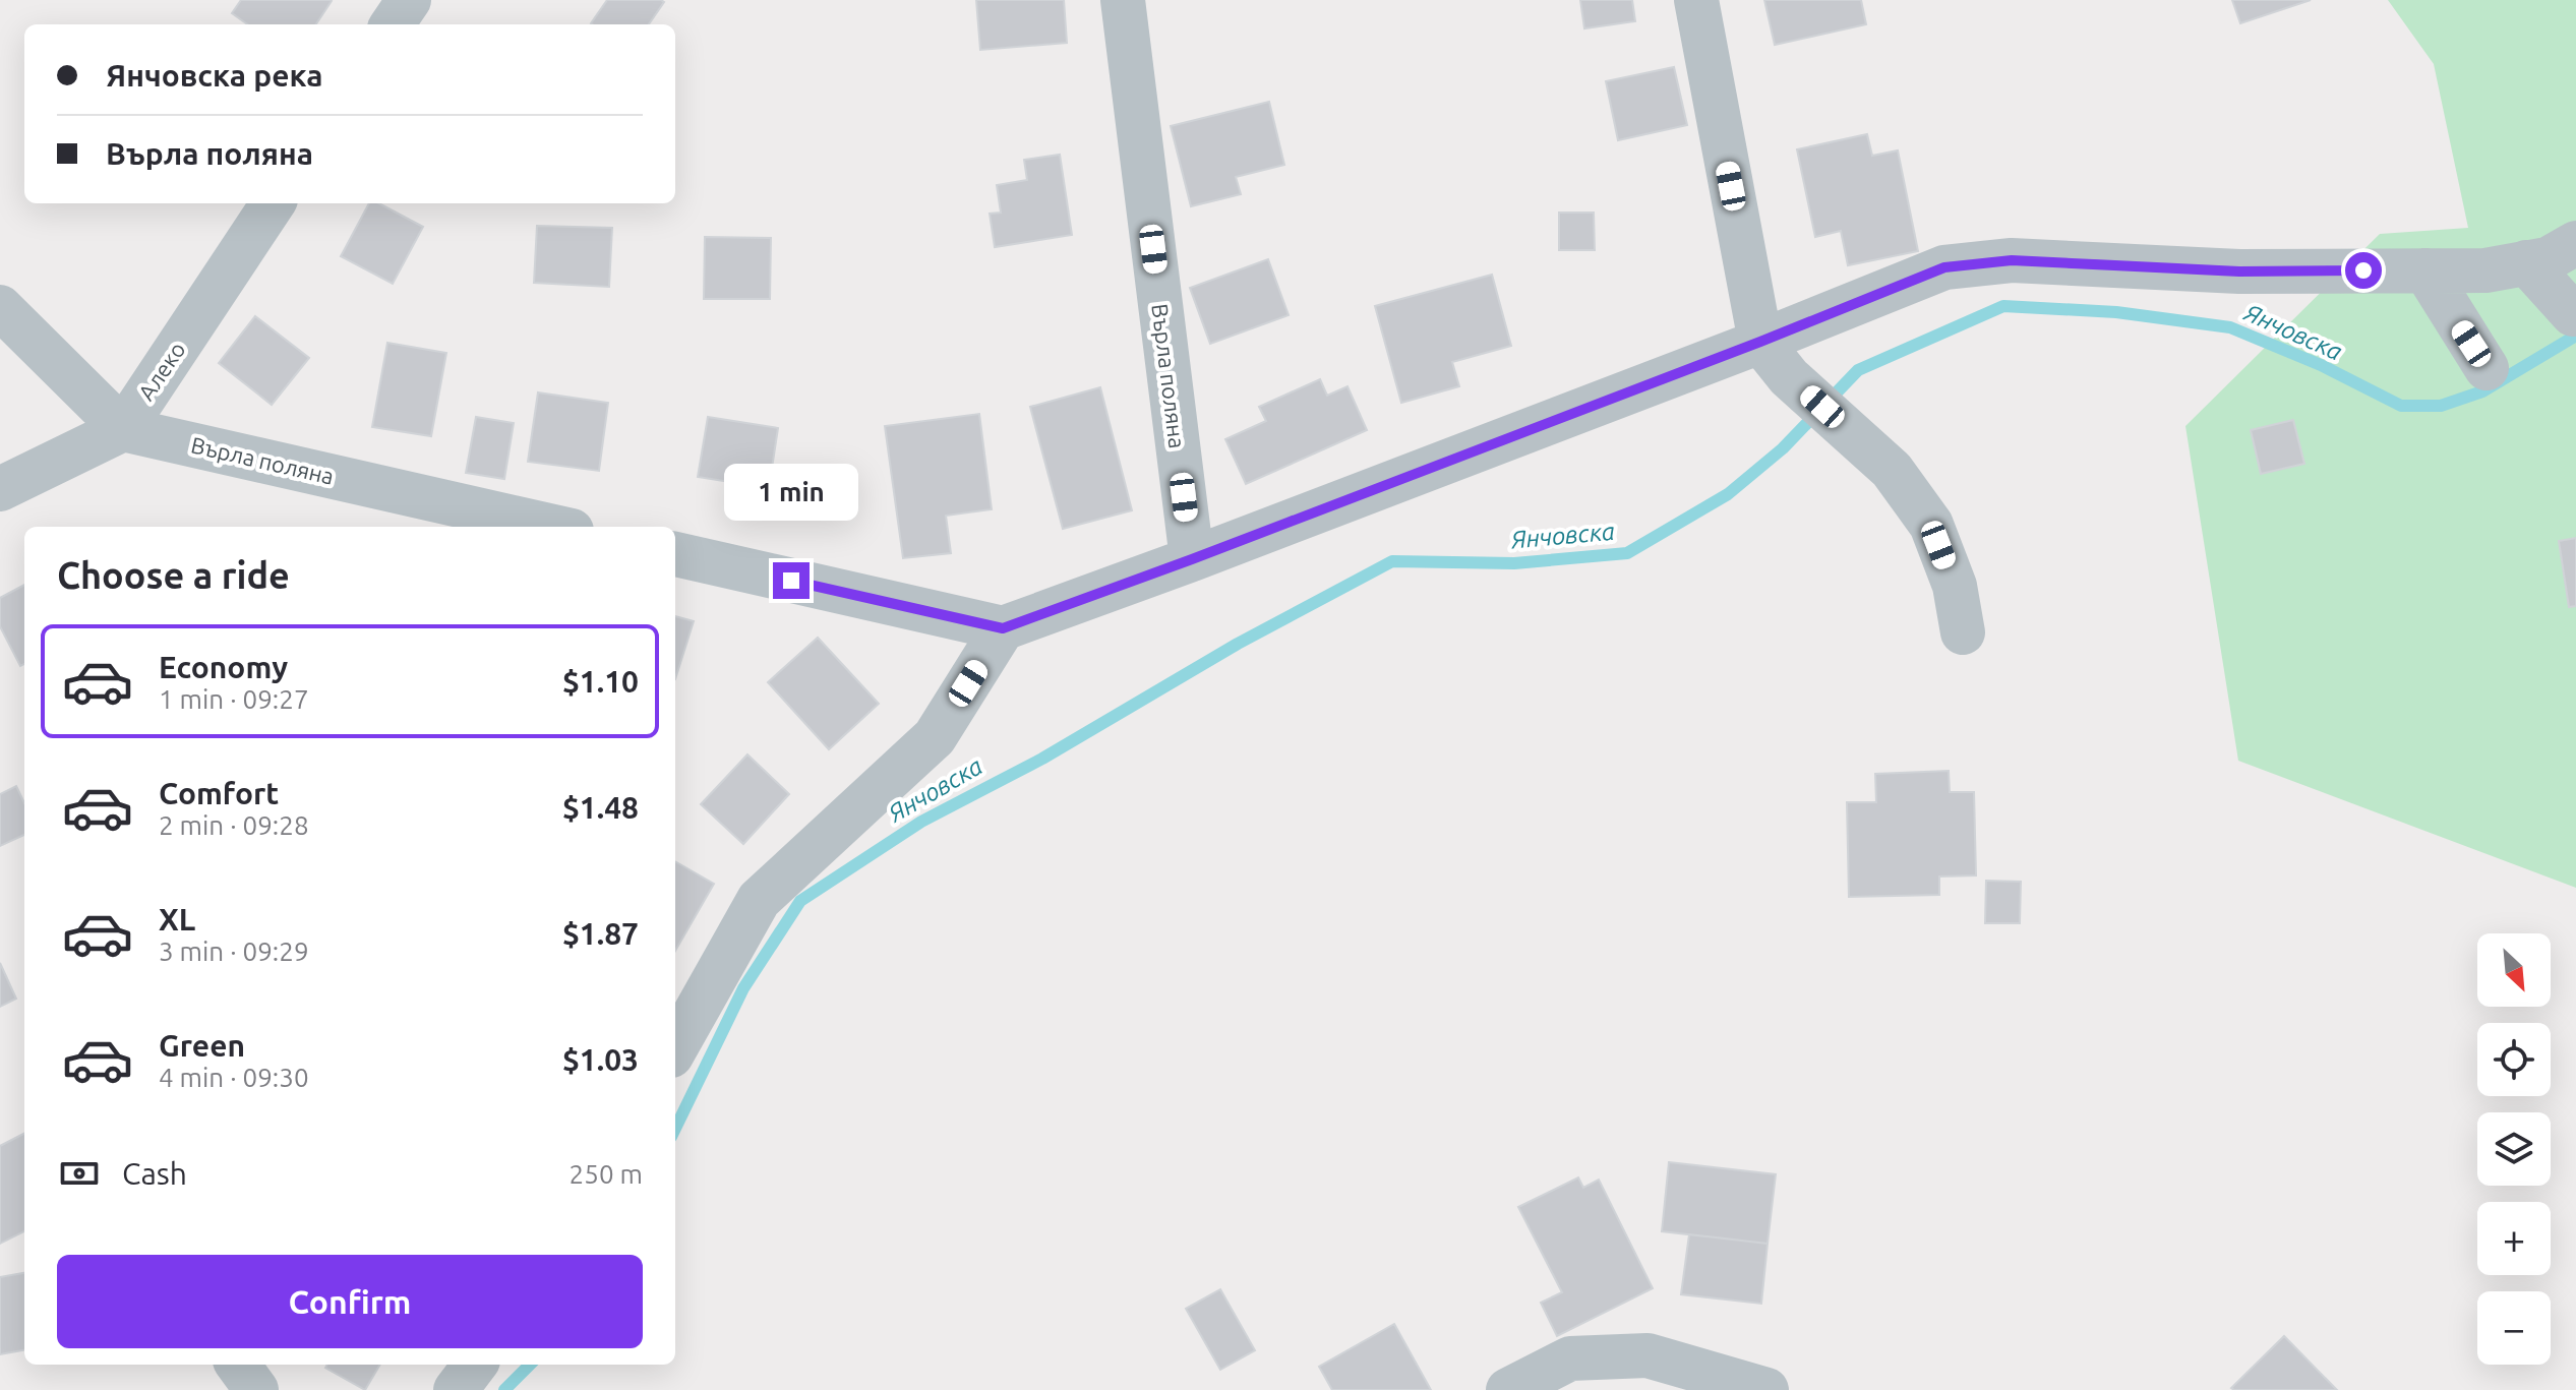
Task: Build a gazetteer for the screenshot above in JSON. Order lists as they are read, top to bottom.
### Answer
{
  "streets": {
    "street": ["Алеко", "Върла поляна"]
  },
  "crossings": [
    ["Алеко", "Върла поляна"]
  ],
  "water": ["Янчовска"],
  "north": "bottom right",
  "page": {
    "banner": ["Янчовска река", "Върла поляна"],
    "bubble": "1 min",
    "heading": "Choose a ride",
    "list": [
      {
        "name": "Economy",
        "note": "1 min · 09:27",
        "value": "$1.10"
      },
      {
        "name": "Comfort",
        "note": "2 min · 09:28",
        "value": "$1.48"
      },
      {
        "name": "XL",
        "note": "3 min · 09:29",
        "value": "$1.87"
      },
      {
        "name": "Green",
        "note": "4 min · 09:30",
        "value": "$1.03"
      }
    ],
    "map_buttons": ["+", "−"],
    "pay": ["Cash", "250 m"],
    "buttons": "Confirm"
  }
}
